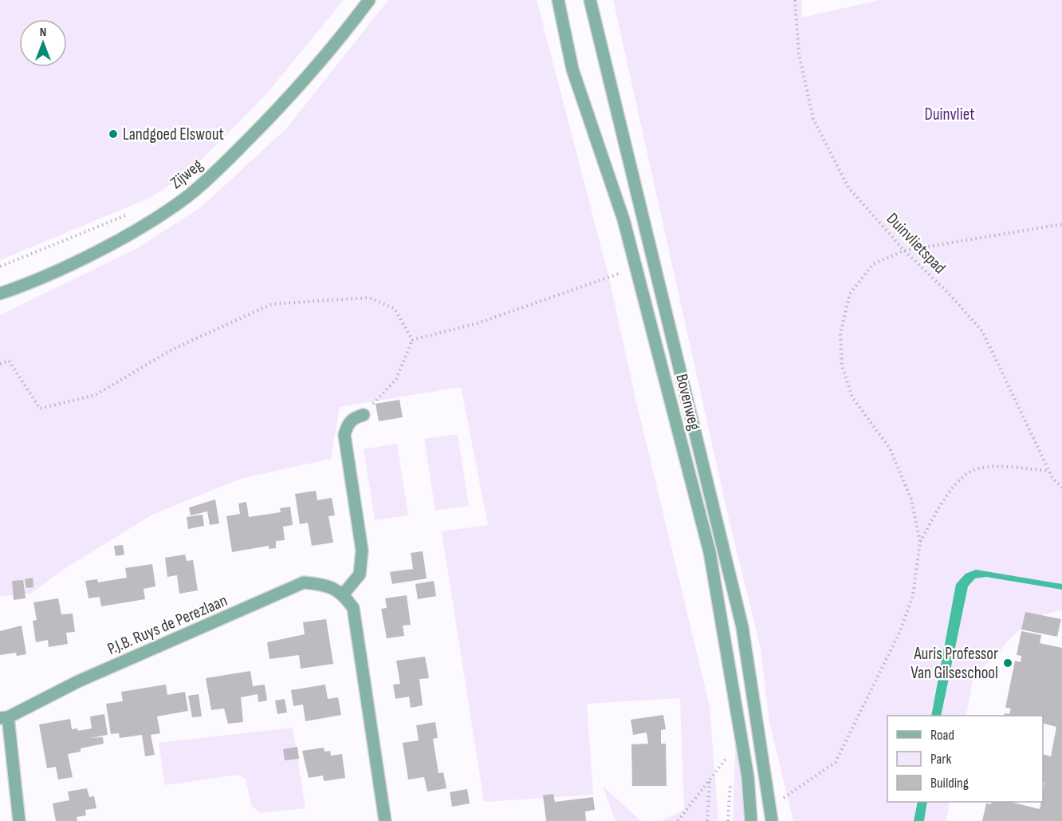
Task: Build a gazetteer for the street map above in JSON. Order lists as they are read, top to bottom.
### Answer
{
  "streets": {
    "street": ["Zijweg", "Bovenweg", "P.J.B. Ruys de Perezlaan"],
    "path": ["Duinvlietspad"]
  },
  "parks": ["Duinvliet"],
  "places": ["Landgoed Elswout", "Auris Professor Van Gilseschool"],
  "legend": ["Road", "Park", "Building"],
  "north": "top"
}
